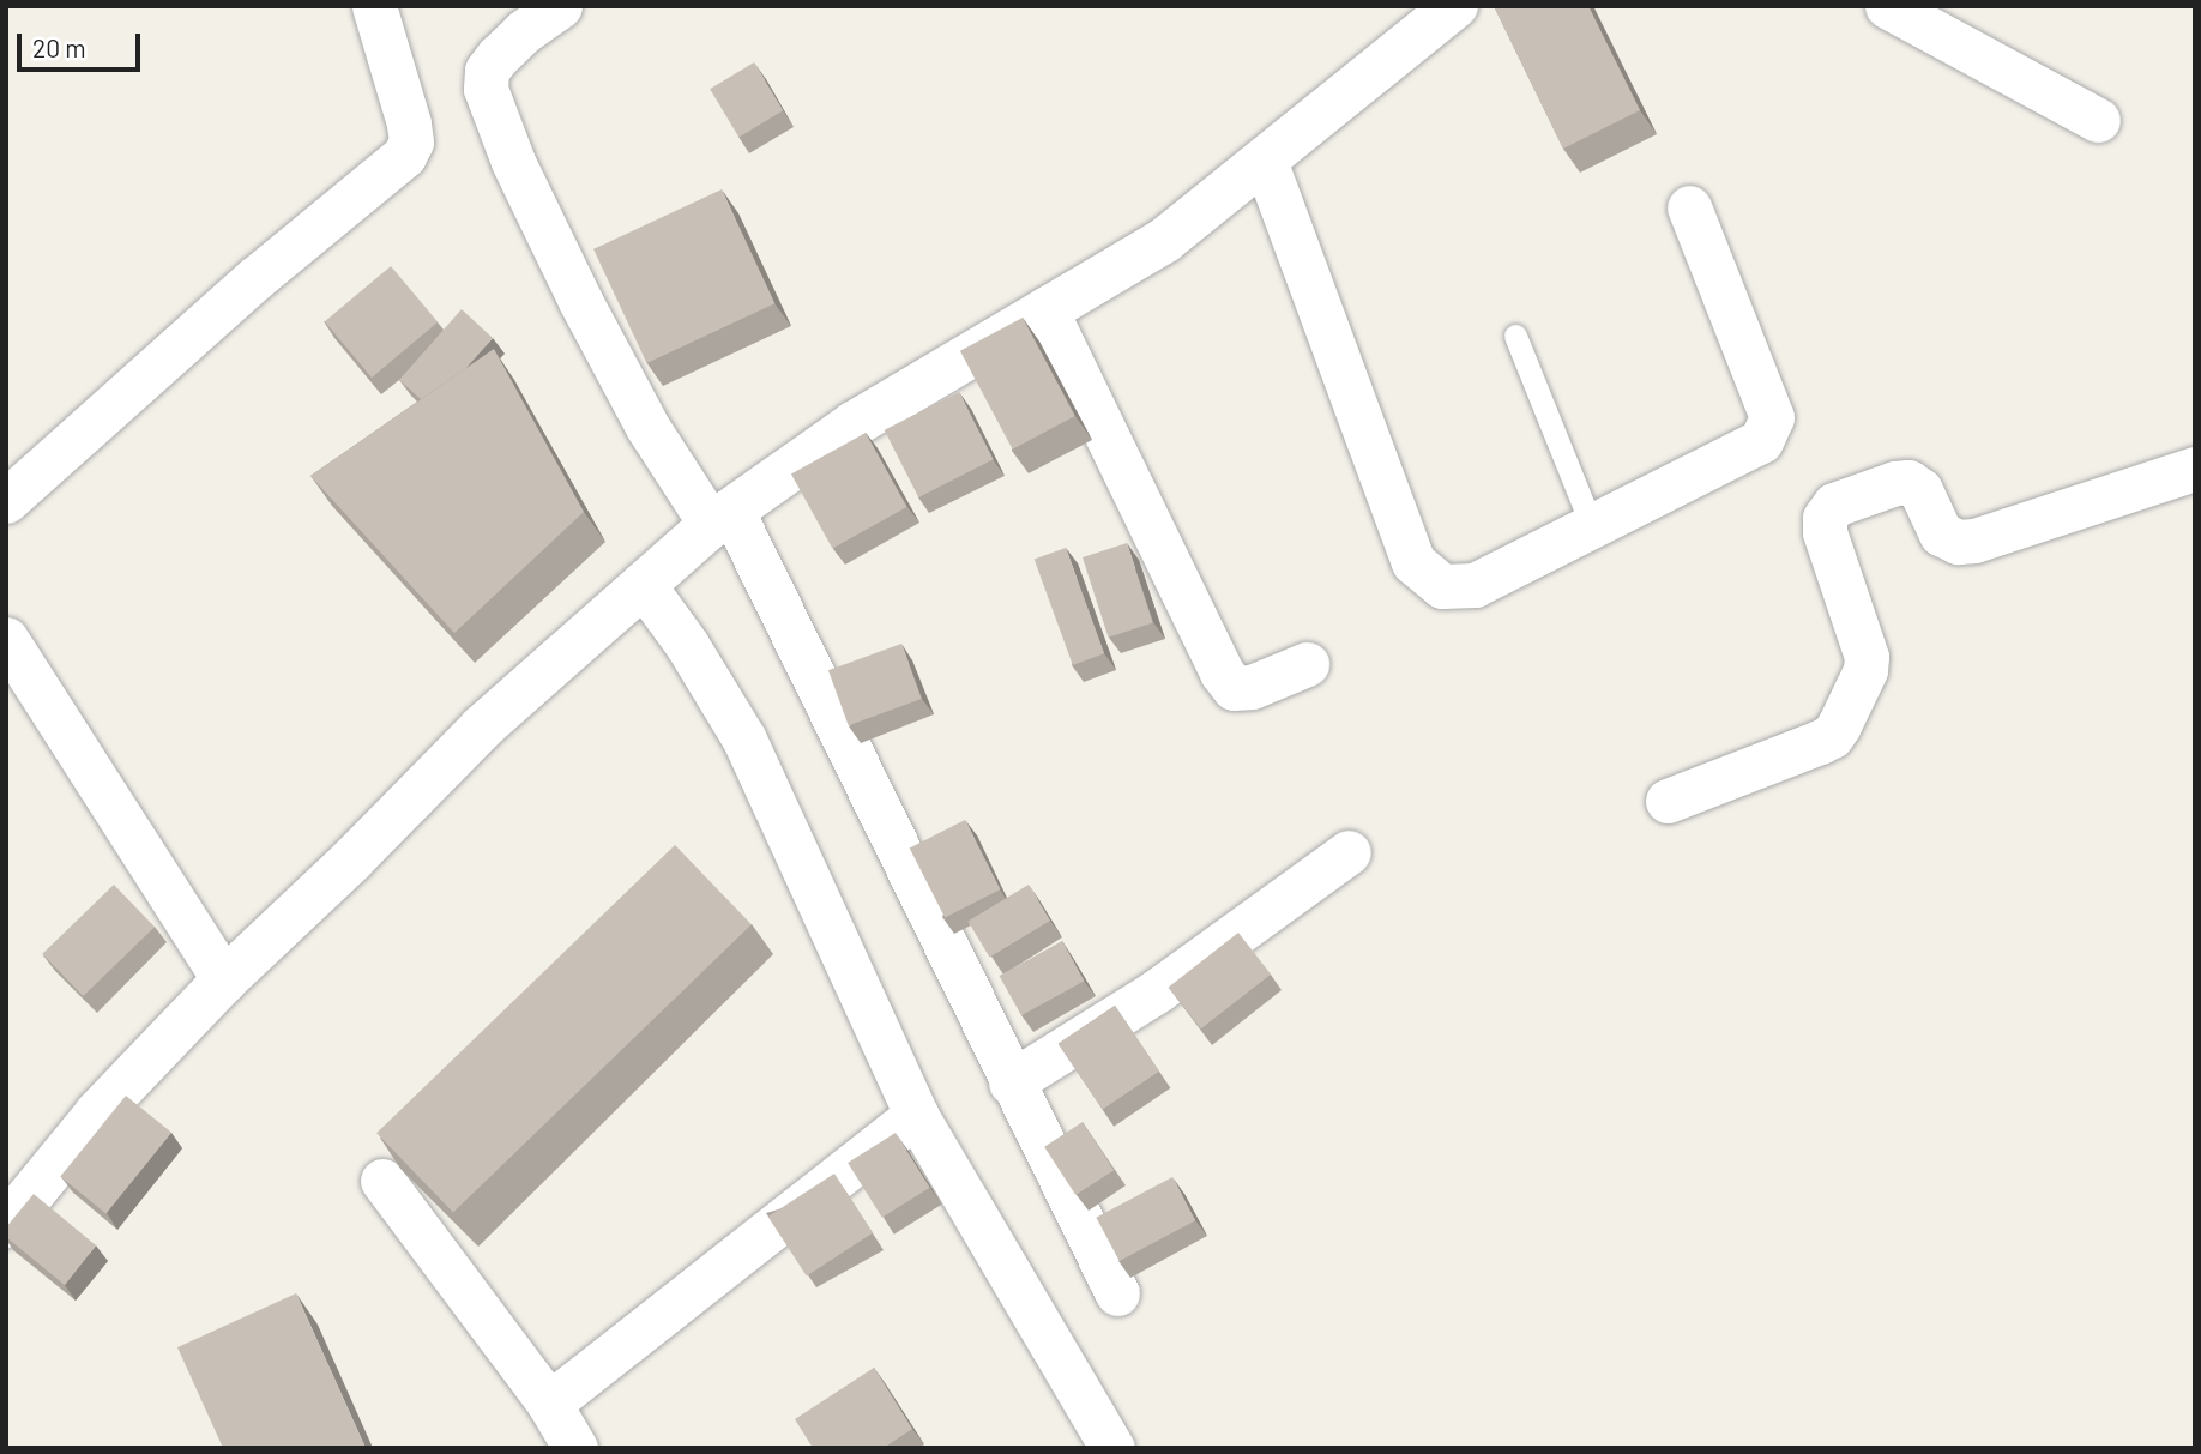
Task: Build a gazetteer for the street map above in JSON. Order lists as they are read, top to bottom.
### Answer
{
  "scale_bar": "20 m"
}
